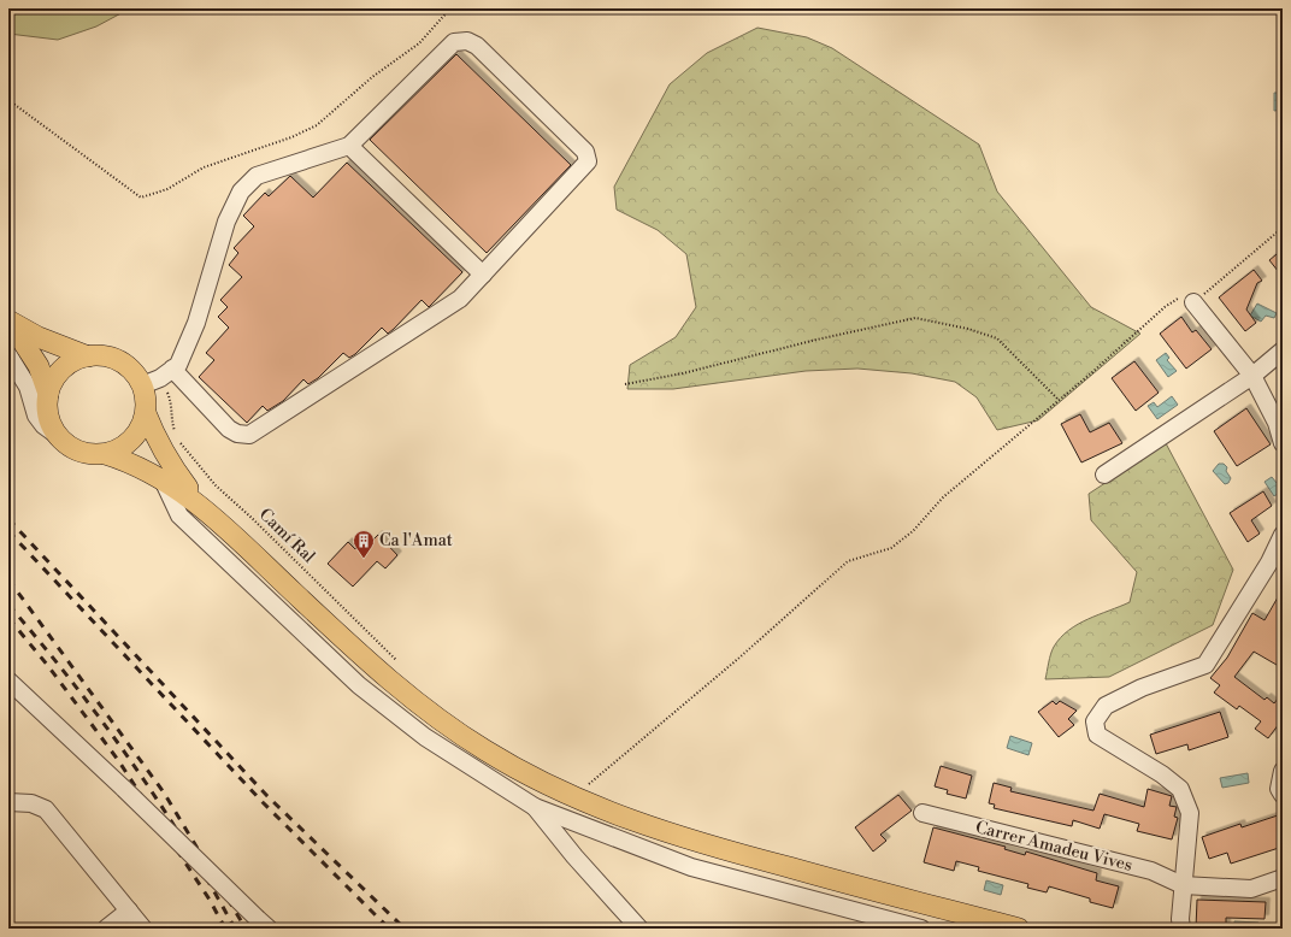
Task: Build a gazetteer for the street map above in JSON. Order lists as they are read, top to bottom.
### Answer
{
  "streets": {
    "street": ["Carrer Amadeu Vives"],
    "path": ["Camí Ral"]
  },
  "places": {
    "building": ["Ca l'Amat"]
  }
}
